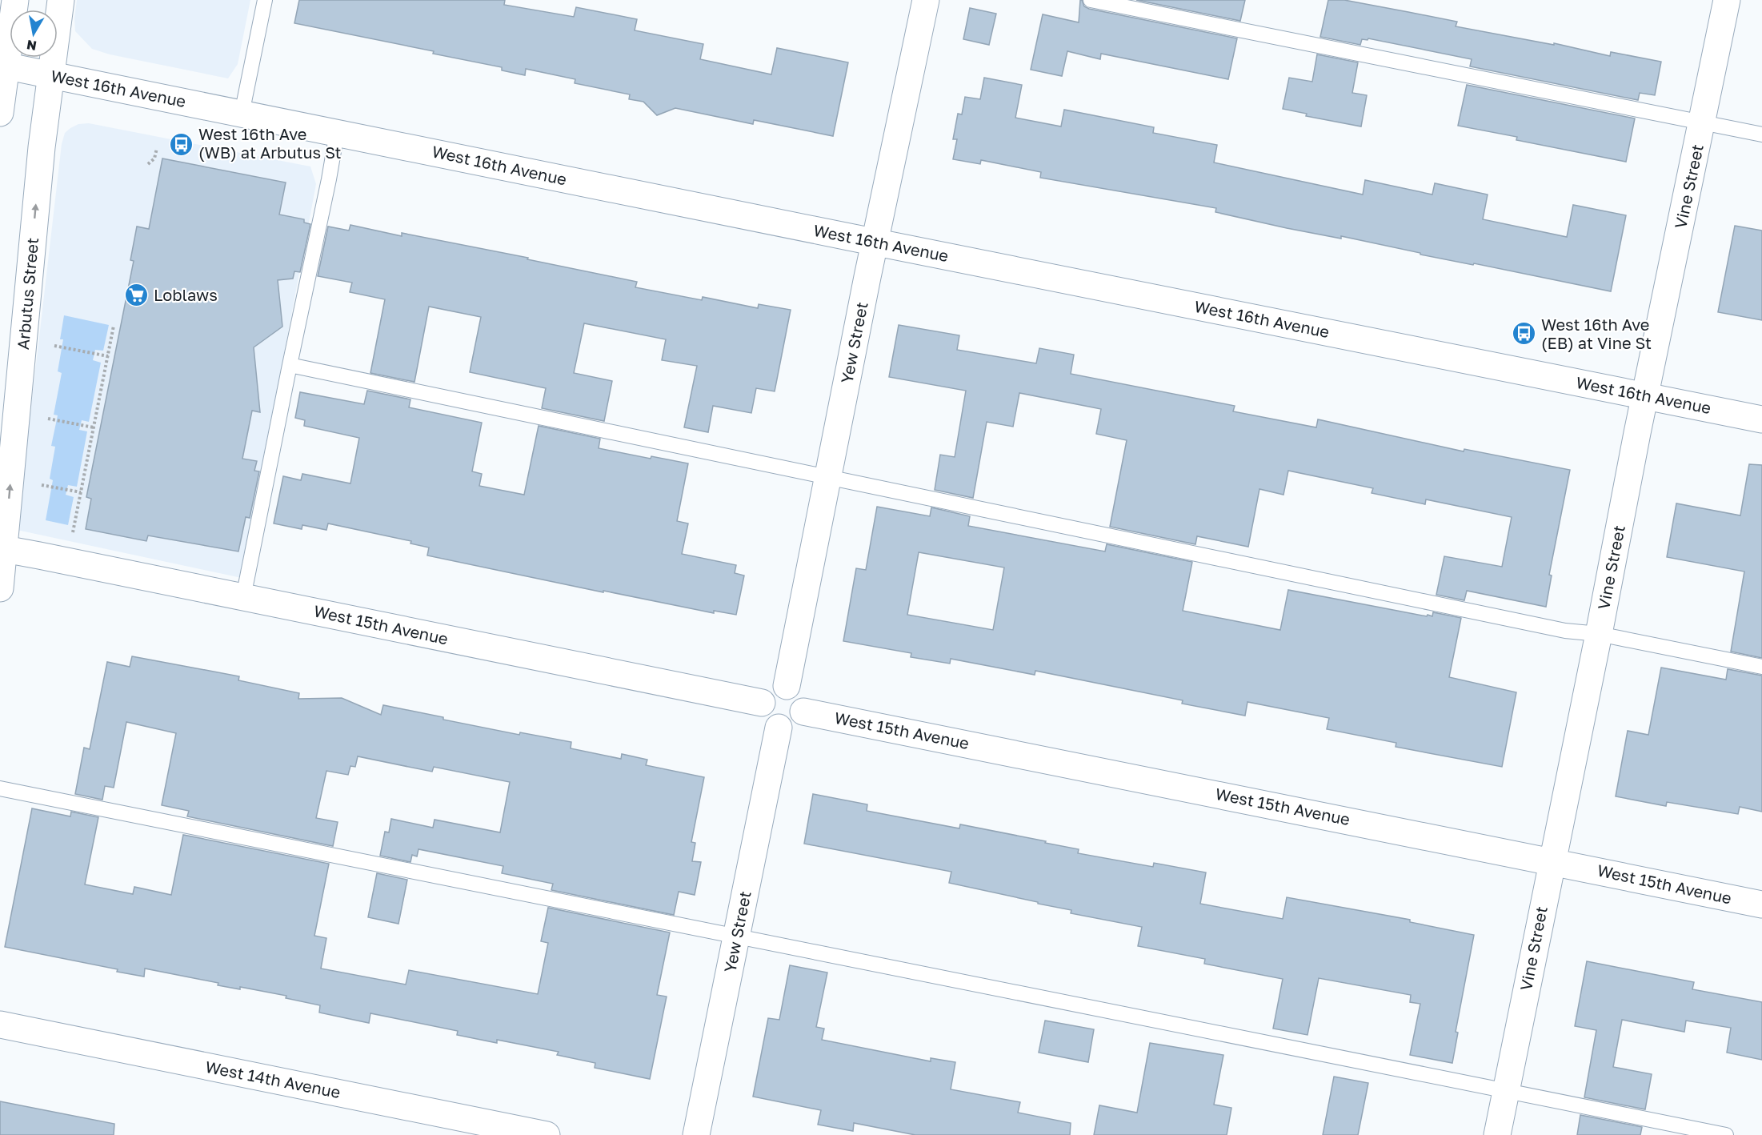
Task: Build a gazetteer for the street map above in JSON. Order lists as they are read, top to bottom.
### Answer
{
  "streets": {
    "street": [
      "West 16th Avenue",
      "Vine Street",
      "Arbutus Street",
      "Yew Street",
      "West 15th Avenue",
      "West 14th Avenue"
    ]
  },
  "crossings": [
    ["West 16th Avenue", "Vine Street"],
    ["West 16th Avenue", "Arbutus Street"],
    ["West 16th Avenue", "Yew Street"],
    ["Vine Street", "West 15th Avenue"],
    ["Arbutus Street", "West 15th Avenue"],
    ["Yew Street", "West 15th Avenue"]
  ],
  "one_way": ["Arbutus Street"],
  "places": {
    "bus stop": ["West 16th Ave (WB) at Arbutus St", "West 16th Ave (EB) at Vine St"],
    "supermarket": ["Loblaws"]
  },
  "north": "bottom"
}
